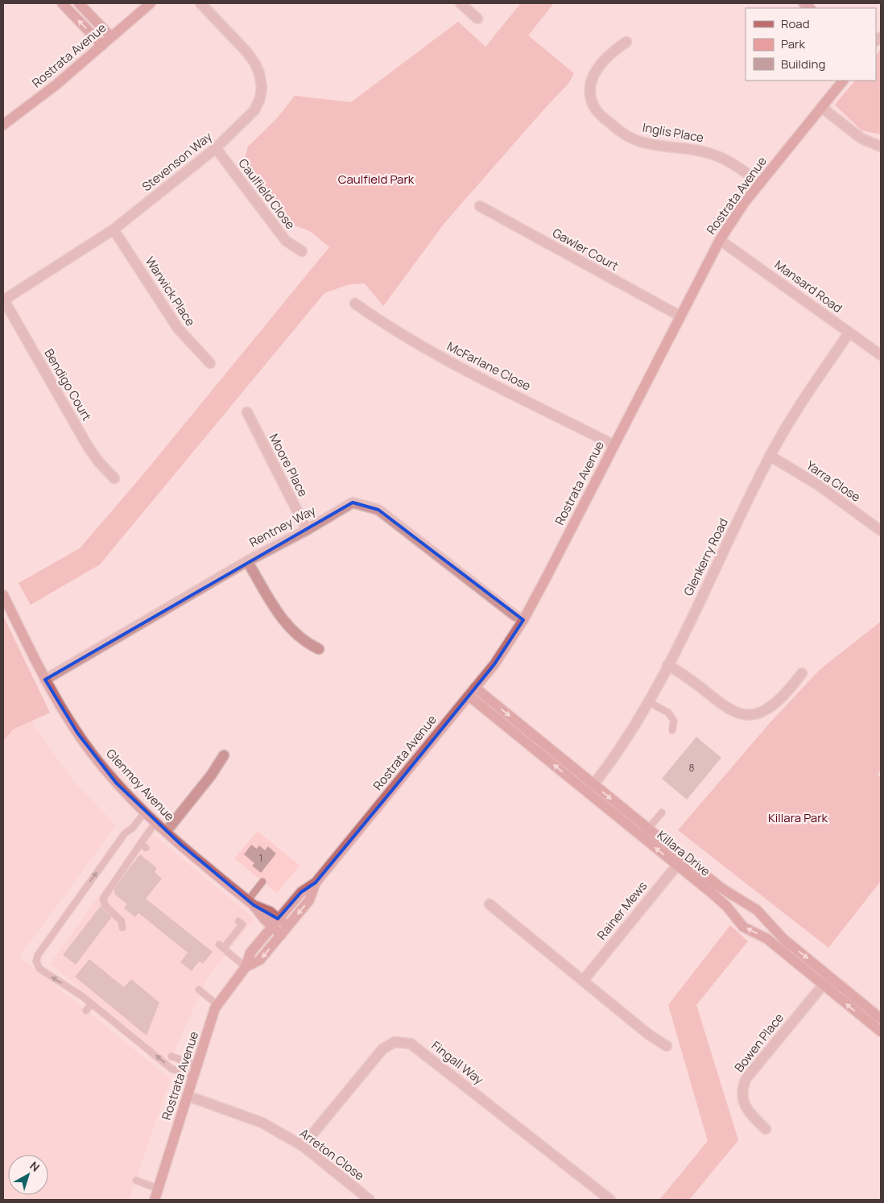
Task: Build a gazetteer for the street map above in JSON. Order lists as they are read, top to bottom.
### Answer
{
  "streets": {
    "street": [
      "Rostrata Avenue",
      "Inglis Place",
      "Stevenson Way",
      "Caulfield Close",
      "Gawler Court",
      "Mansard Road",
      "Warwick Place",
      "McFarlane Close",
      "Bendigo Court",
      "Moore Place",
      "Yarra Close",
      "Rentney Way",
      "Glenkerry Road",
      "Glenmoy Avenue",
      "Killara Drive",
      "Rainer Mews",
      "Bowen Place",
      "Fingall Way",
      "Arreton Close"
    ]
  },
  "crossings": [
    ["Rostrata Avenue", "Inglis Place"],
    ["Rostrata Avenue", "Gawler Court"],
    ["Rostrata Avenue", "Mansard Road"],
    ["Rostrata Avenue", "McFarlane Close"],
    ["Rostrata Avenue", "Rentney Way"],
    ["Rostrata Avenue", "Glenmoy Avenue"],
    ["Rostrata Avenue", "Killara Drive"],
    ["Rostrata Avenue", "Arreton Close"],
    ["Stevenson Way", "Caulfield Close"],
    ["Stevenson Way", "Warwick Place"],
    ["Stevenson Way", "Bendigo Court"],
    ["Mansard Road", "Glenkerry Road"],
    ["Moore Place", "Rentney Way"],
    ["Yarra Close", "Glenkerry Road"],
    ["Rentney Way", "Glenmoy Avenue"],
    ["Glenkerry Road", "Killara Drive"],
    ["Killara Drive", "Rainer Mews"],
    ["Killara Drive", "Bowen Place"],
    ["Fingall Way", "Arreton Close"]
  ],
  "parks": ["Caulfield Park", "Killara Park"],
  "house_numbers": ["8", "1"],
  "legend": ["Road", "Park", "Building"],
  "north": "top right"
}
